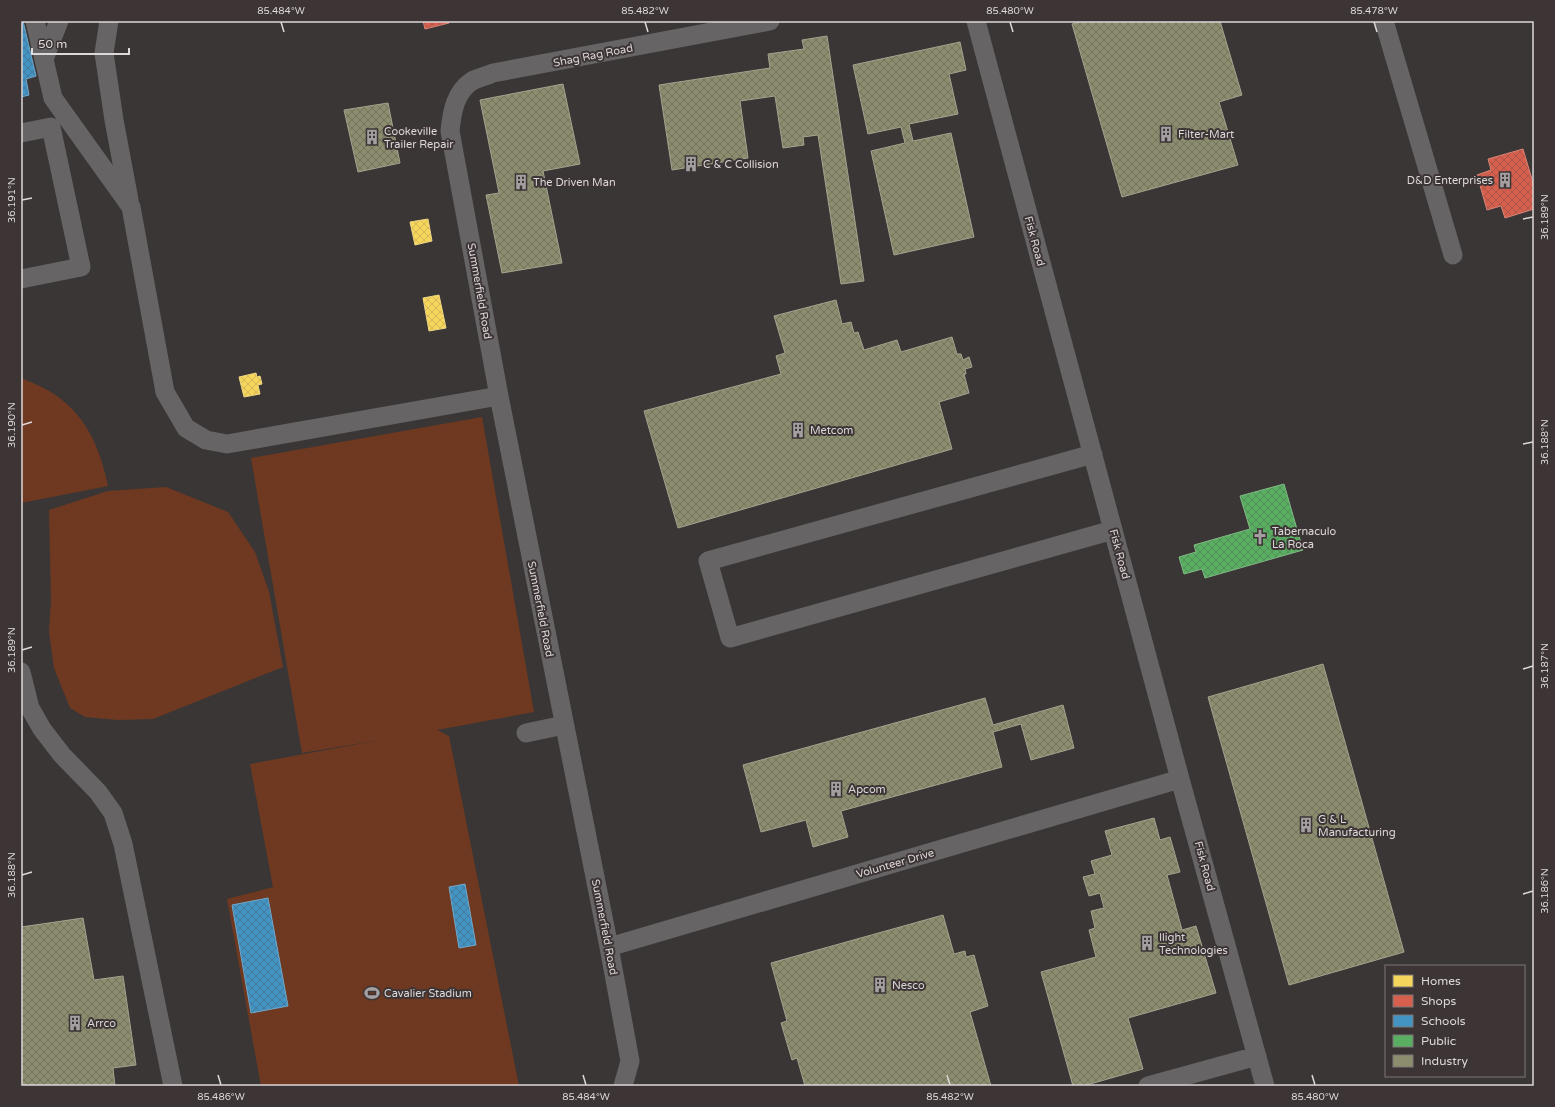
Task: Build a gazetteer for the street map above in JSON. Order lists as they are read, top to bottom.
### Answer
{
  "streets": {
    "street": [
      "Shag Rag Road",
      "Fisk Road",
      "Summerfield Road",
      "Volunteer Drive"
    ]
  },
  "crossings": [
    ["Shag Rag Road", "Summerfield Road"],
    ["Fisk Road", "Volunteer Drive"],
    ["Summerfield Road", "Volunteer Drive"]
  ],
  "places": {
    "building": [
      "Filter-Mart",
      "Cookeville Trailer Repair",
      "C & C Collision",
      "D&D Enterprises",
      "The Driven Man",
      "Metcom",
      "Apcom",
      "G & L Manufacturing",
      "Ilight Technologies",
      "Nesco",
      "Arrco"
    ],
    "church": ["Tabernaculo La Roca"],
    "sports": ["Cavalier Stadium"]
  },
  "legend": [
    "Homes",
    "Shops",
    "Schools",
    "Public",
    "Industry"
  ],
  "scale_bar": "50 m",
  "coordinates": [
    "85.484°W",
    "85.482°W",
    "85.480°W",
    "85.478°W",
    "36.191°N",
    "36.189°N",
    "36.190°N",
    "36.188°N",
    "36.187°N",
    "36.186°N",
    "85.486°W"
  ]
}
